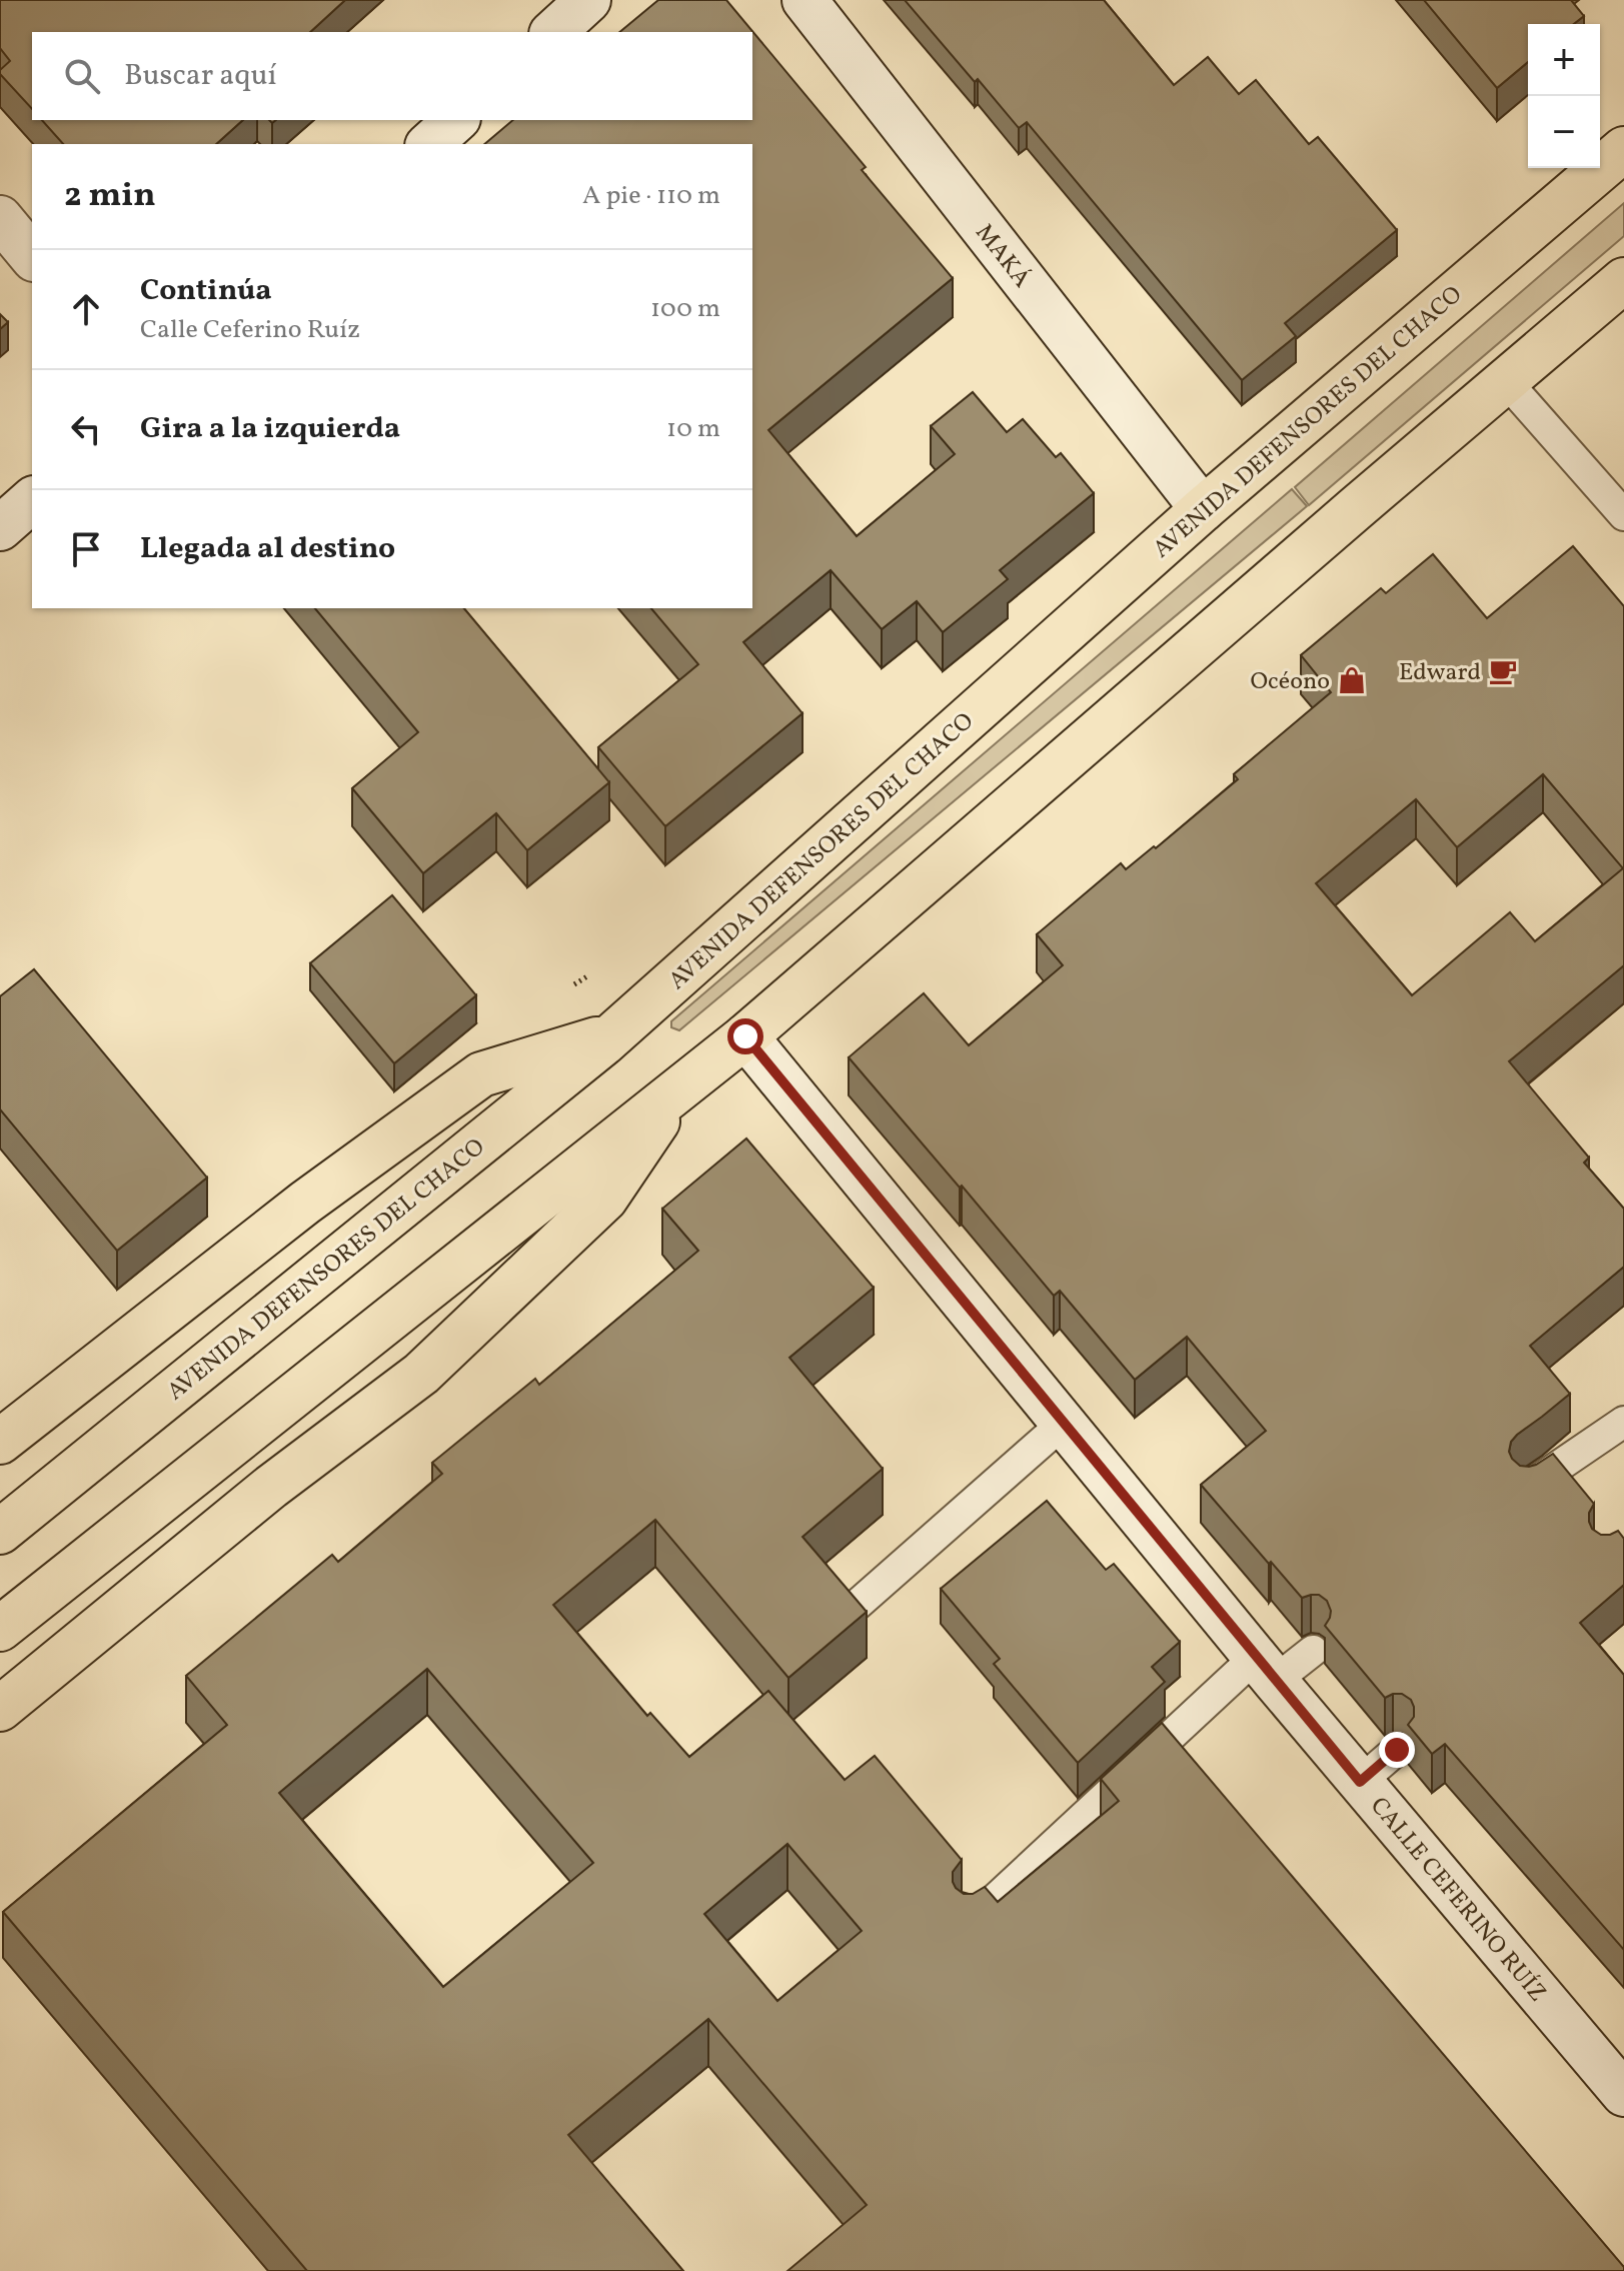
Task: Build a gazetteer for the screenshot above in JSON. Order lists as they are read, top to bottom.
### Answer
{
  "streets": {
    "highway": ["AVENIDA DEFENSORES DEL CHACO"],
    "street": ["MAKÁ", "CALLE CEFERINO RUÍZ"]
  },
  "crossings": [
    ["MAKÁ", "AVENIDA DEFENSORES DEL CHACO"]
  ],
  "places": {
    "cafe": ["Edward"],
    "shop": ["Océono"]
  },
  "page": {
    "map_buttons": ["+", "−"],
    "search": "Buscar aquí",
    "heading": ["2 min", "A pie · 110 m"],
    "list": [
      ["Continúa", "Calle Ceferino Ruíz", "100 m"],
      ["Gira a la izquierda", "10 m"],
      "Llegada al destino"
    ]
  }
}
